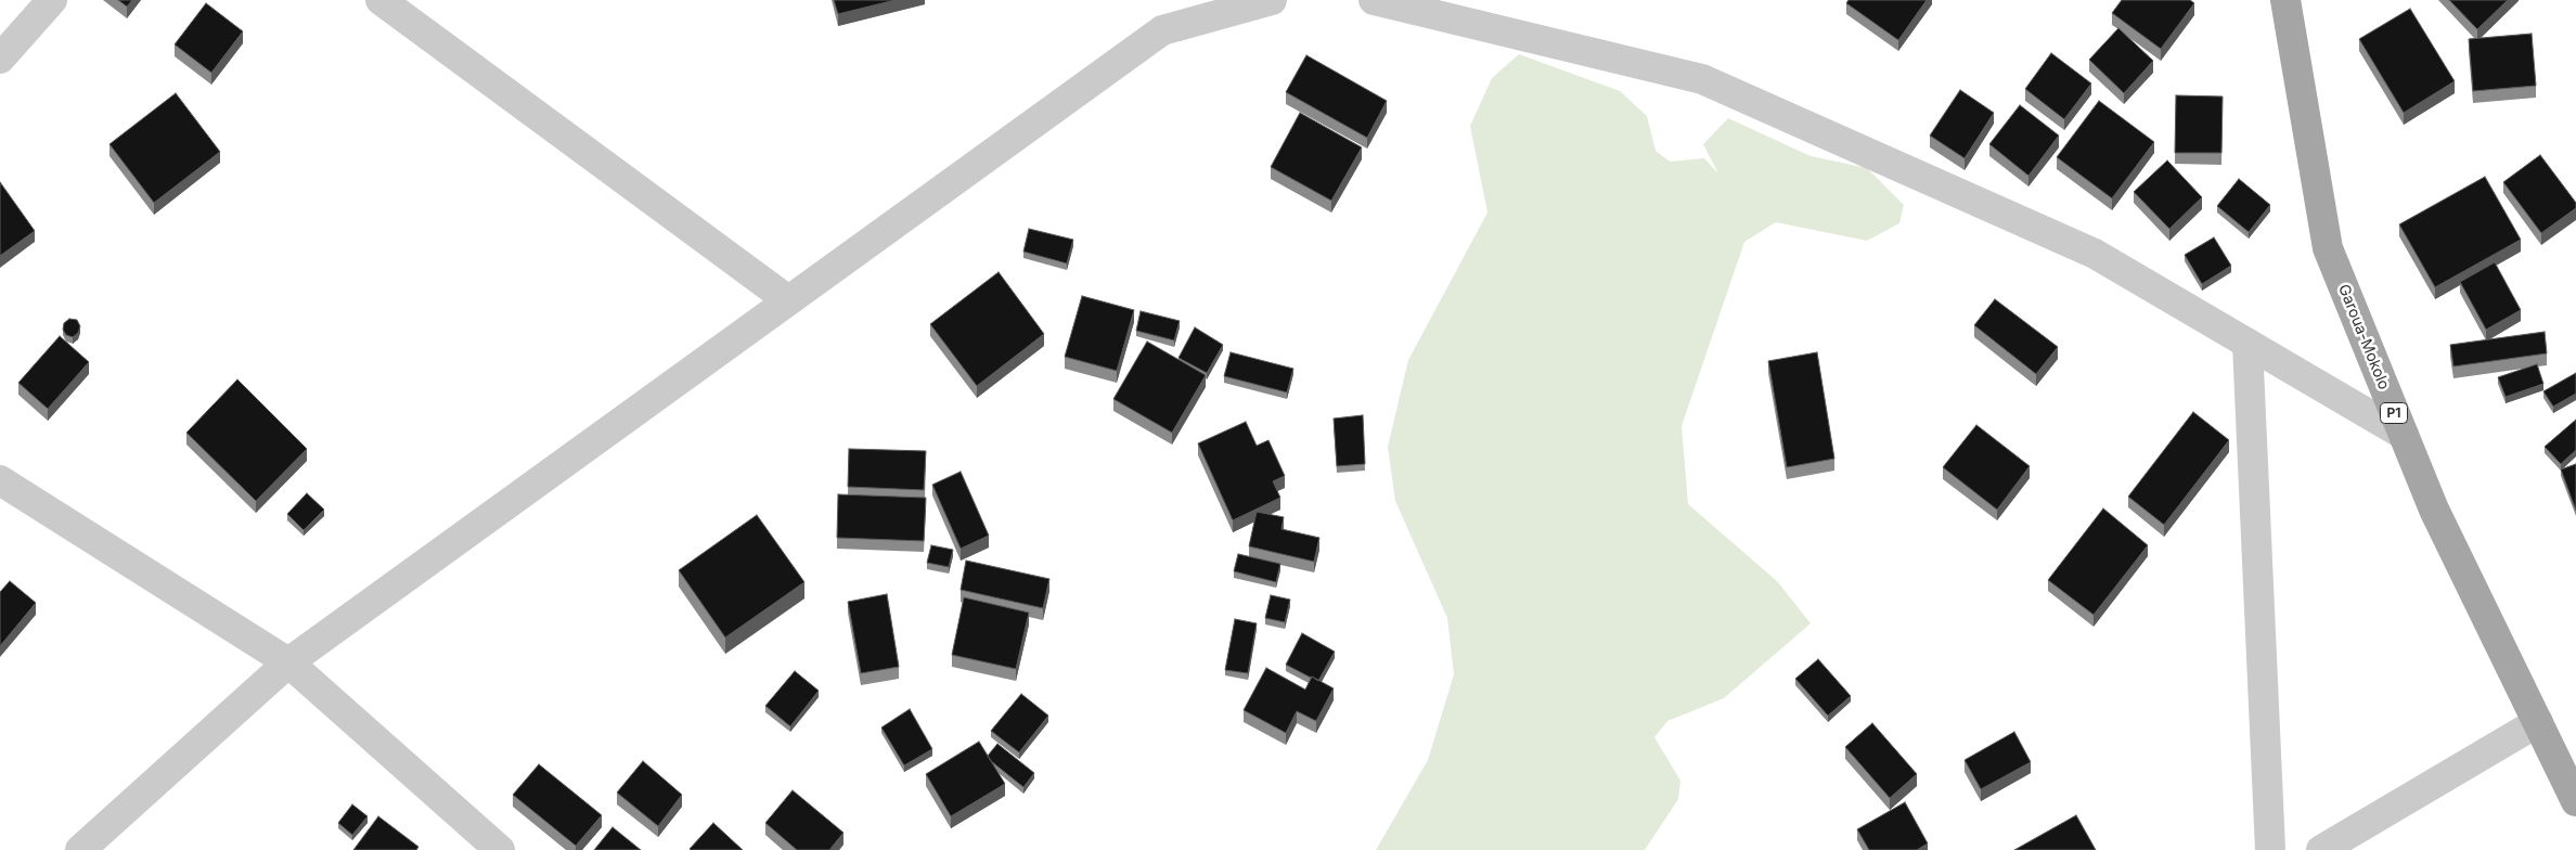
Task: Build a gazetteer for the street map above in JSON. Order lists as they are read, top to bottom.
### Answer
{
  "streets": {
    "main road": ["Garoua-Mokolo", "P1"]
  }
}
